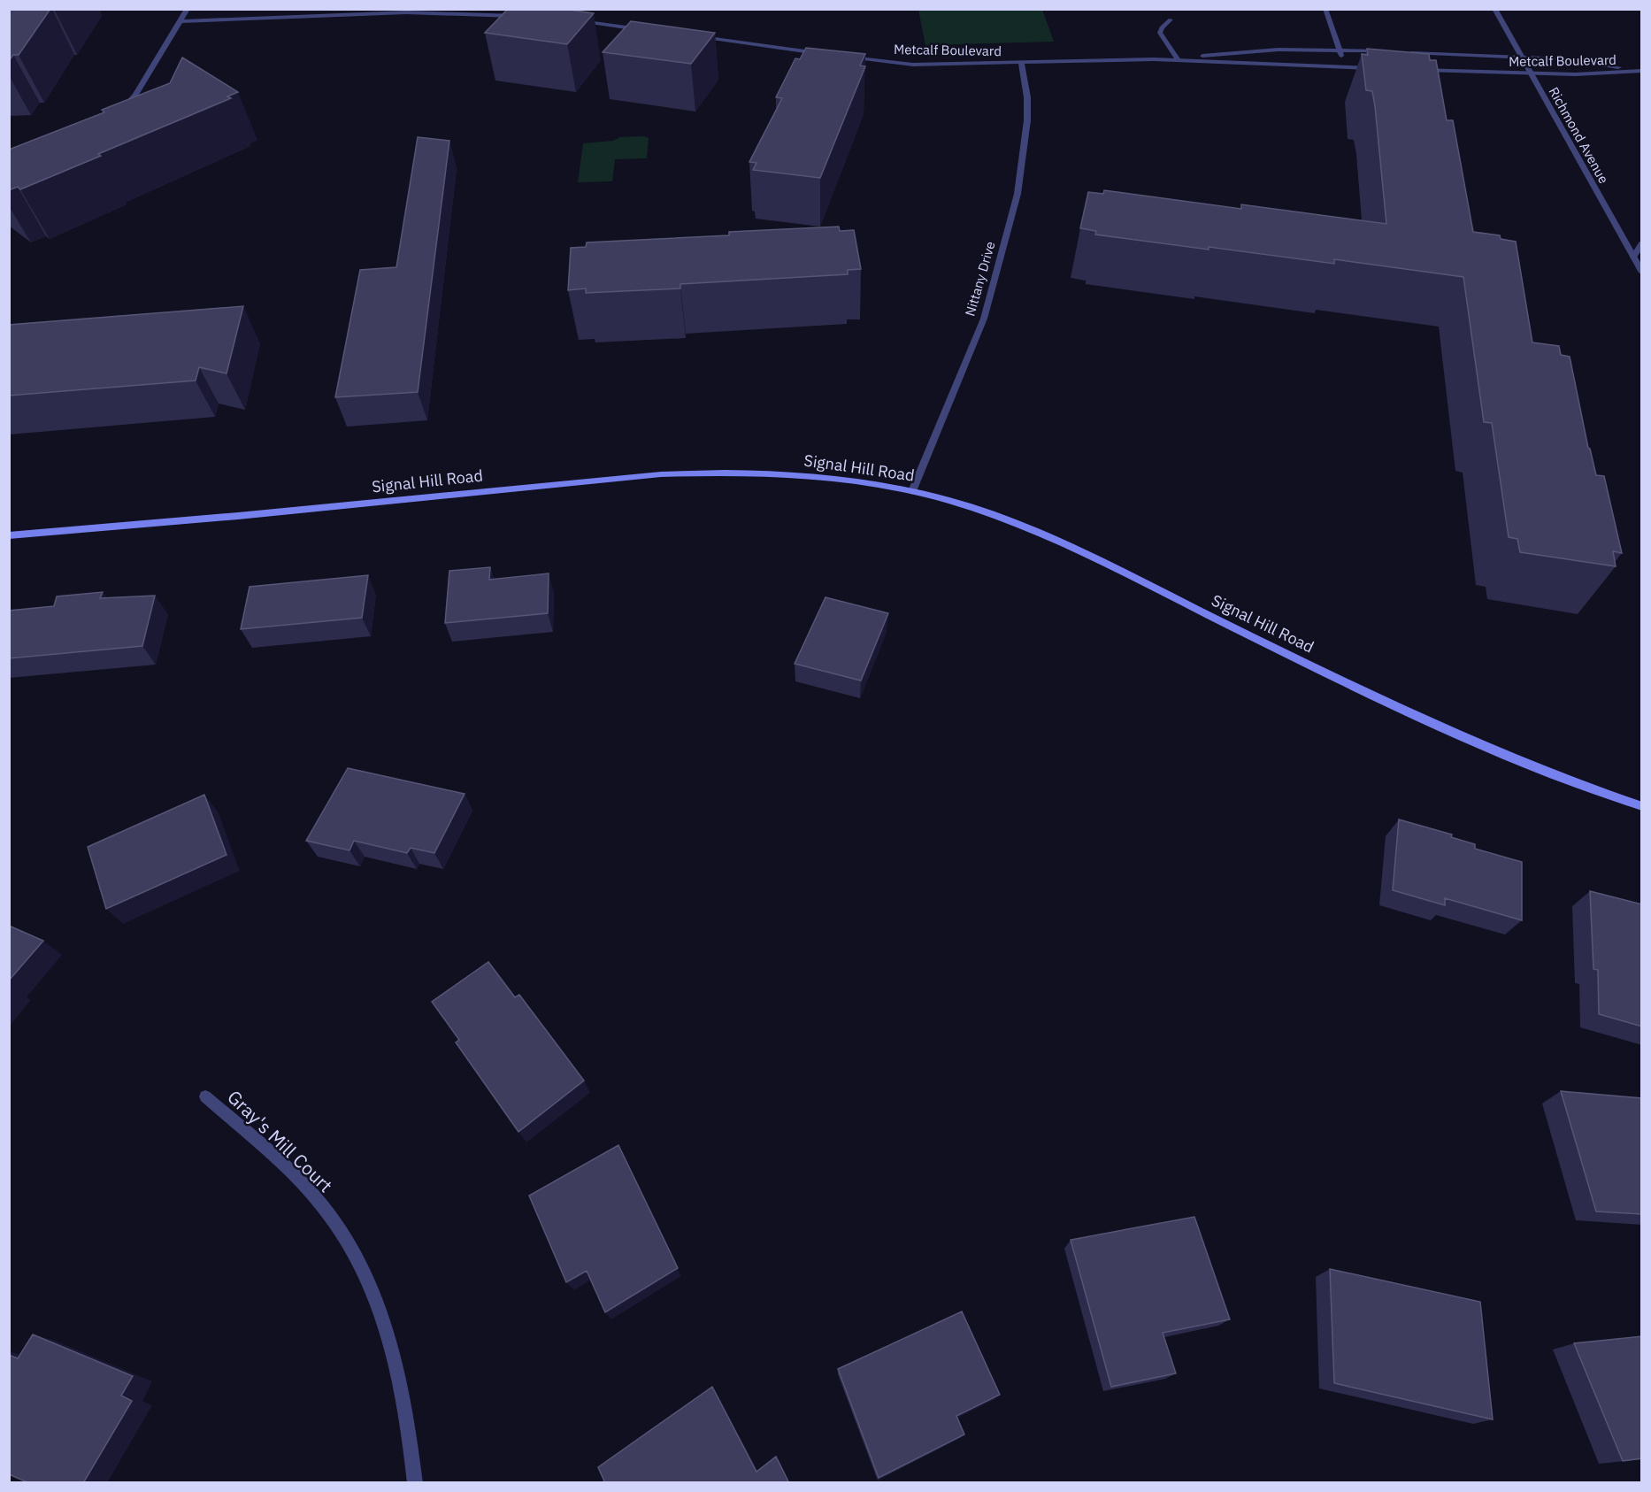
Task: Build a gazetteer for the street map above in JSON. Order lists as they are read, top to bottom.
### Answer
{
  "streets": {
    "main road": ["Signal Hill Road"],
    "street": [
      "Metcalf Boulevard",
      "Richmond Avenue",
      "Nittany Drive",
      "Gray's Mill Court"
    ]
  },
  "crossings": [
    ["Metcalf Boulevard", "Richmond Avenue"],
    ["Metcalf Boulevard", "Nittany Drive"],
    ["Nittany Drive", "Signal Hill Road"]
  ]
}
